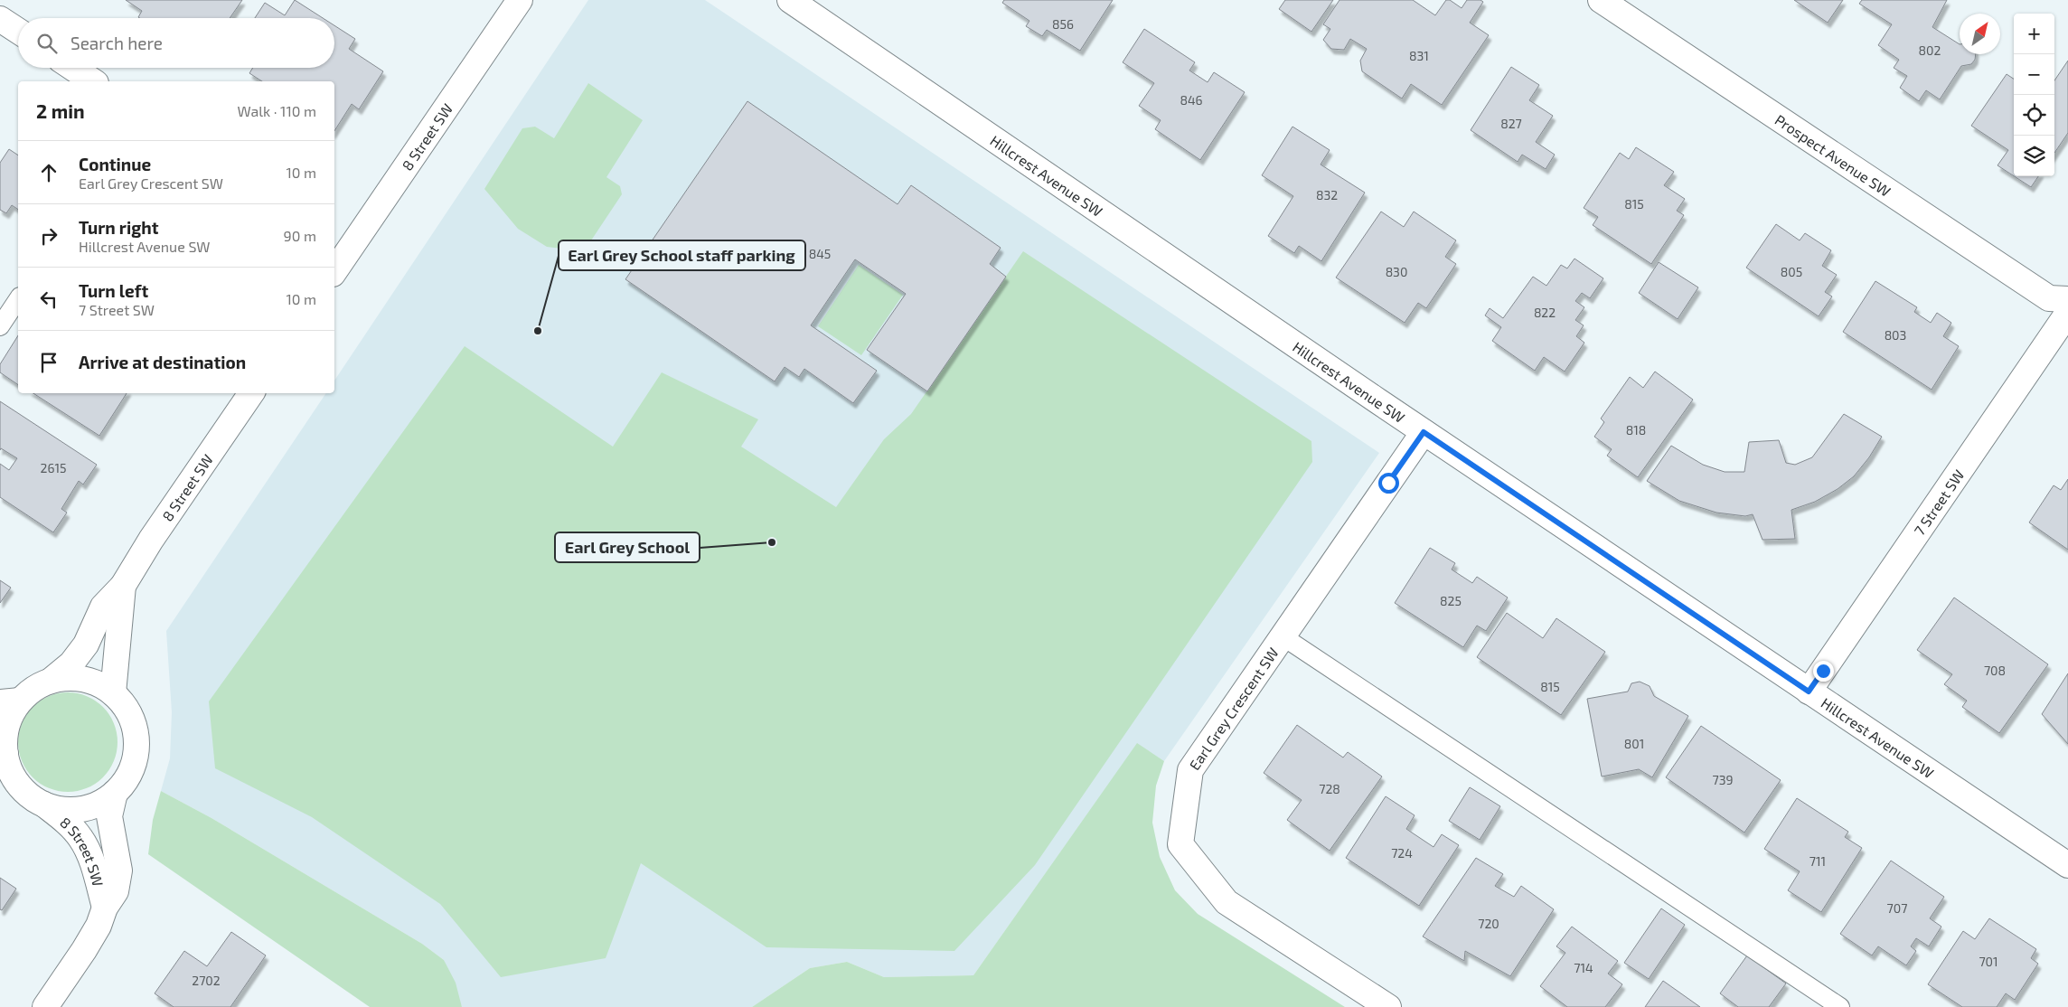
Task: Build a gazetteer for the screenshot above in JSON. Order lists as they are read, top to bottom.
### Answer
{
  "streets": {
    "street": [
      "8 Street SW",
      "Prospect Avenue SW",
      "Hillcrest Avenue SW",
      "7 Street SW",
      "Earl Grey Crescent SW"
    ]
  },
  "crossings": [
    ["Hillcrest Avenue SW", "7 Street SW"],
    ["Hillcrest Avenue SW", "Earl Grey Crescent SW"]
  ],
  "places": ["Earl Grey School staff parking", "Earl Grey School"],
  "house_numbers": [
    "856",
    "802",
    "831",
    "846",
    "827",
    "832",
    "815",
    "845",
    "830",
    "805",
    "822",
    "803",
    "818",
    "2615",
    "825",
    "708",
    "815",
    "801",
    "739",
    "728",
    "724",
    "711",
    "707",
    "720",
    "701",
    "714",
    "2702"
  ],
  "north": "top right",
  "page": {
    "map_buttons": ["+", "−"],
    "search": "Search here",
    "heading": ["2 min", "Walk · 110 m"],
    "list": [
      ["Continue", "Earl Grey Crescent SW", "10 m"],
      ["Turn right", "Hillcrest Avenue SW", "90 m"],
      ["Turn left", "7 Street SW", "10 m"],
      "Arrive at destination"
    ]
  }
}
